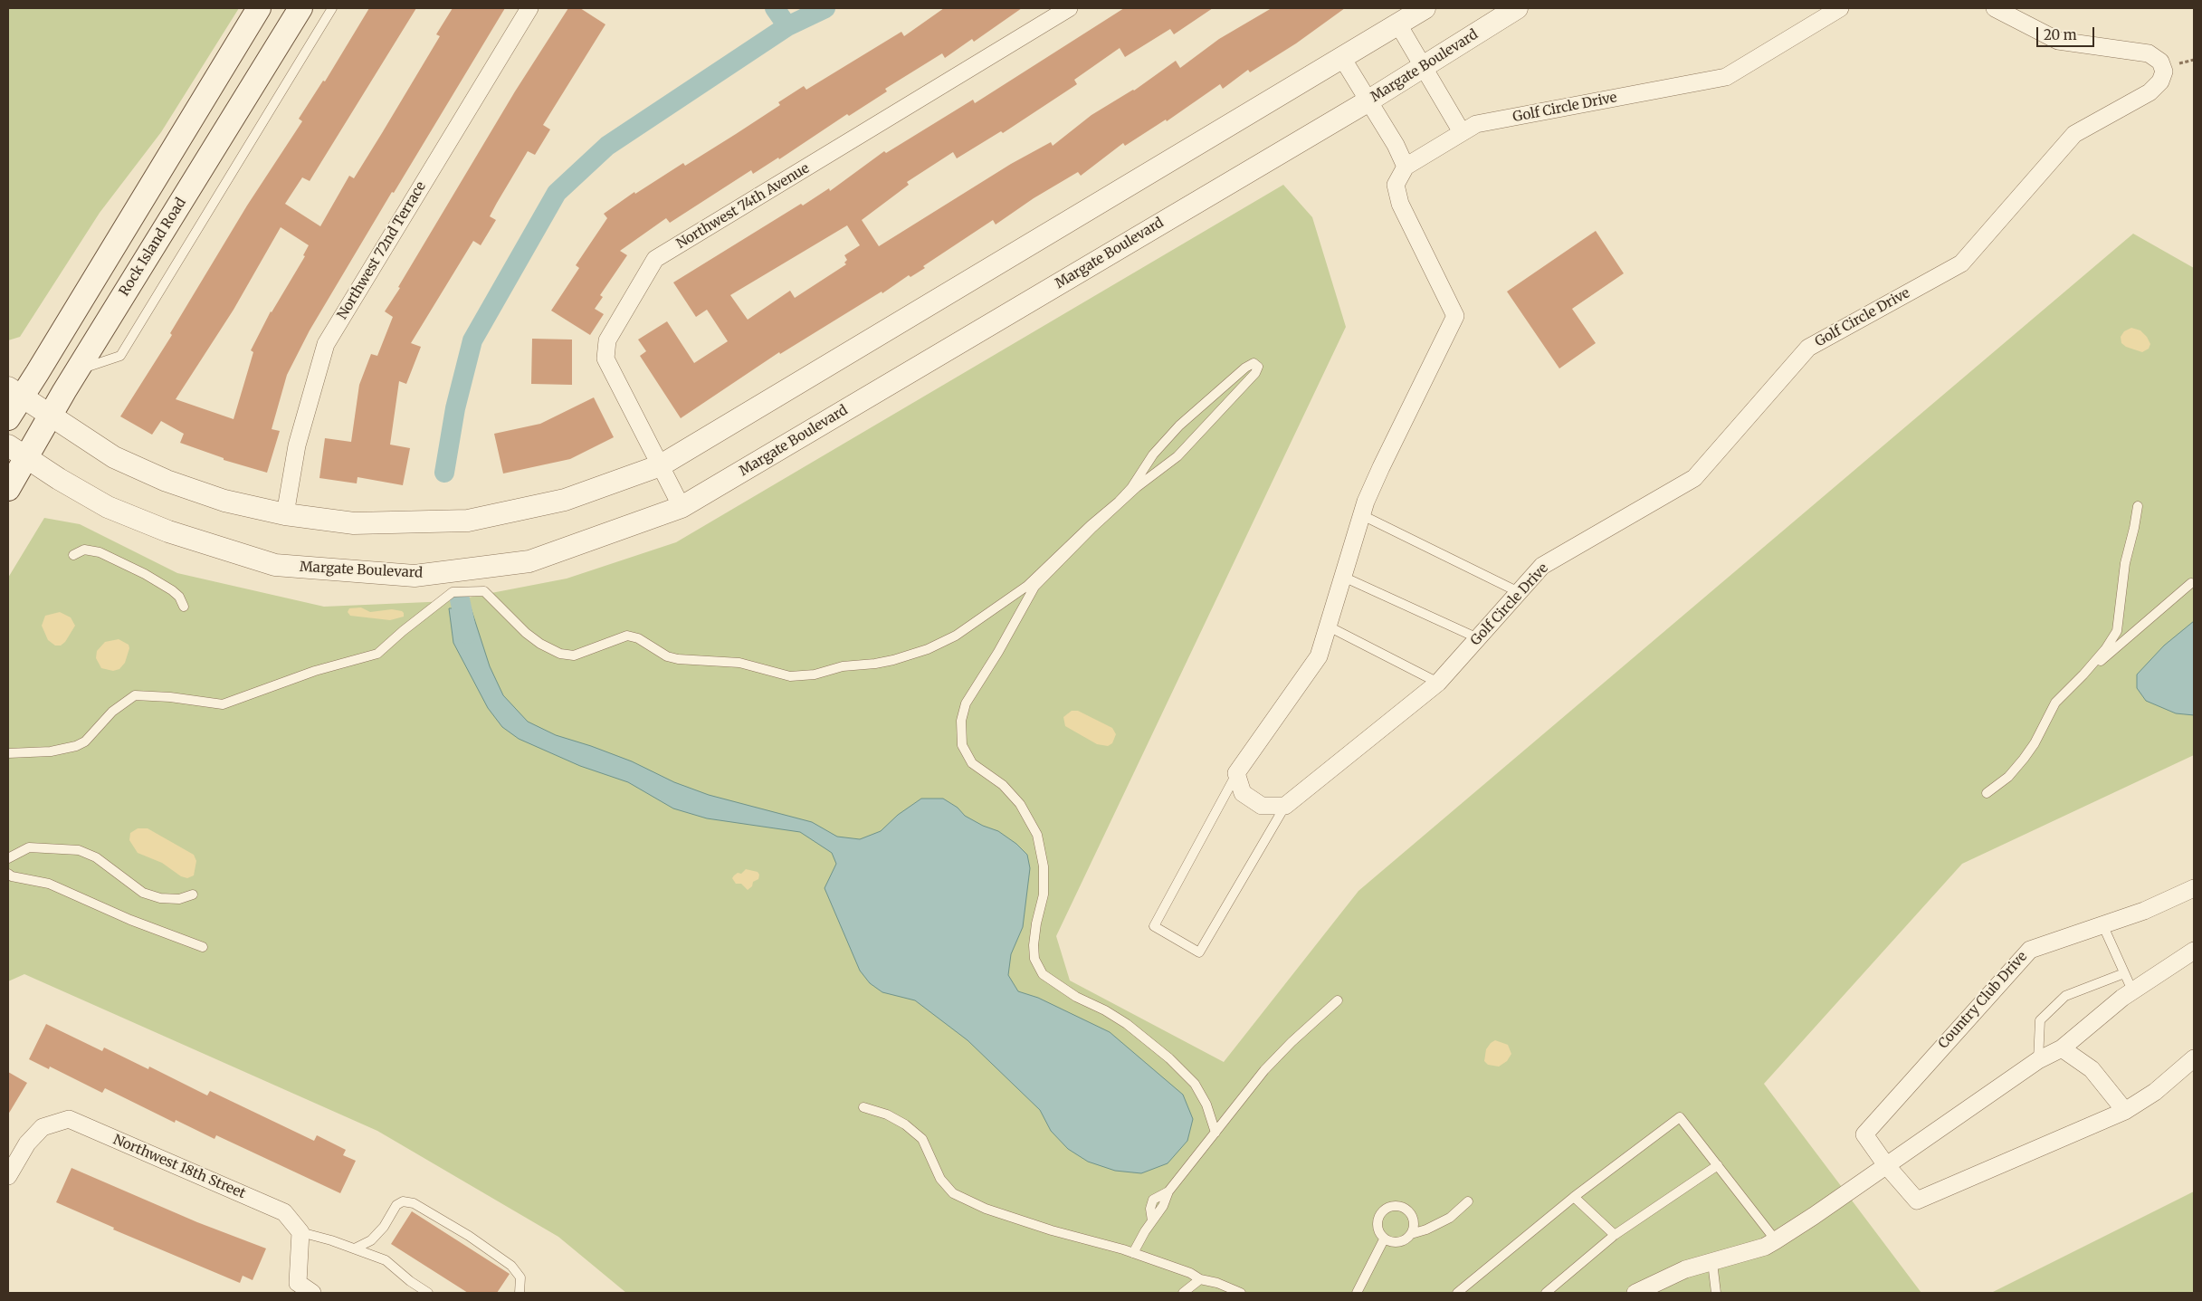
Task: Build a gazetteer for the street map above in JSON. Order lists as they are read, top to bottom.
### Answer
{
  "streets": {
    "main road": ["Rock Island Road"],
    "street": [
      "Margate Boulevard",
      "Golf Circle Drive",
      "Northwest 74th Avenue",
      "Northwest 72nd Terrace",
      "Country Club Drive",
      "Northwest 18th Street"
    ]
  },
  "crossings": [
    ["Margate Boulevard", "Northwest 74th Avenue"],
    ["Margate Boulevard", "Rock Island Road"]
  ],
  "scale_bar": "20 m"
}
